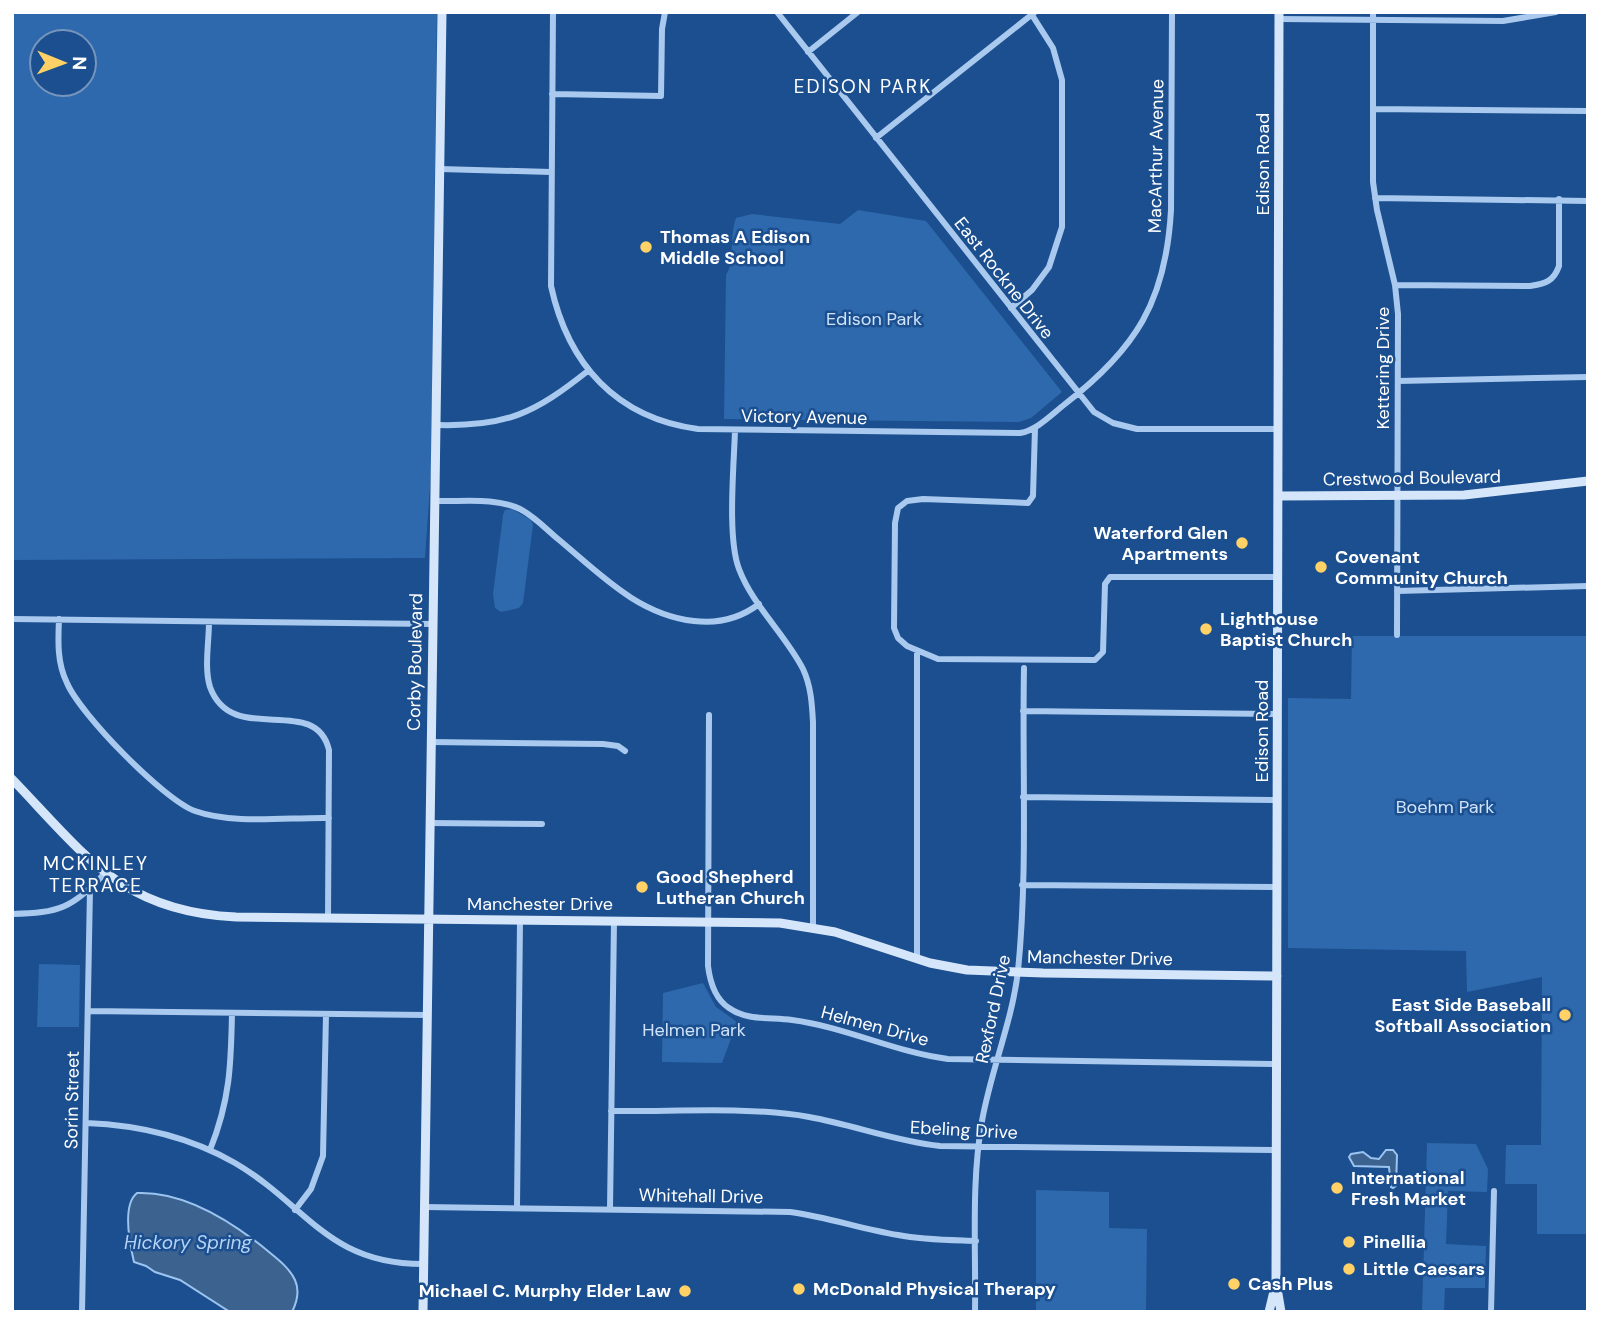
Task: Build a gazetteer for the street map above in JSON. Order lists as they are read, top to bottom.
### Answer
{
  "streets": {
    "street": [
      "MacArthur Avenue",
      "Edison Road",
      "East Rockne Drive",
      "Kettering Drive",
      "Victory Avenue",
      "Crestwood Boulevard",
      "Corby Boulevard",
      "Manchester Drive",
      "Rexford Drive",
      "Helmen Drive",
      "Sorin Street",
      "Ebeling Drive",
      "Whitehall Drive"
    ]
  },
  "crossings": [
    ["MacArthur Avenue", "East Rockne Drive"],
    ["MacArthur Avenue", "Victory Avenue"],
    ["Edison Road", "East Rockne Drive"],
    ["Edison Road", "Crestwood Boulevard"],
    ["Edison Road", "Manchester Drive"],
    ["Edison Road", "Helmen Drive"],
    ["Edison Road", "Ebeling Drive"],
    ["Kettering Drive", "Crestwood Boulevard"],
    ["Corby Boulevard", "Manchester Drive"],
    ["Corby Boulevard", "Whitehall Drive"],
    ["Manchester Drive", "Rexford Drive"],
    ["Manchester Drive", "Helmen Drive"],
    ["Rexford Drive", "Helmen Drive"],
    ["Rexford Drive", "Ebeling Drive"],
    ["Rexford Drive", "Whitehall Drive"]
  ],
  "districts": ["EDISON PARK", "MCKINLEY TERRACE"],
  "water": ["Hickory Spring"],
  "parks": ["Edison Park", "Boehm Park", "Helmen Park"],
  "places": [
    "Thomas A Edison Middle School",
    "Waterford Glen Apartments",
    "Covenant Community Church",
    "Lighthouse Baptist Church",
    "Good Shepherd Lutheran Church",
    "East Side Baseball Softball Association",
    "International Fresh Market",
    "Pinellia",
    "Little Caesars",
    "Cash Plus",
    "McDonald Physical Therapy",
    "Michael C. Murphy Elder Law"
  ],
  "north": "right"
}
